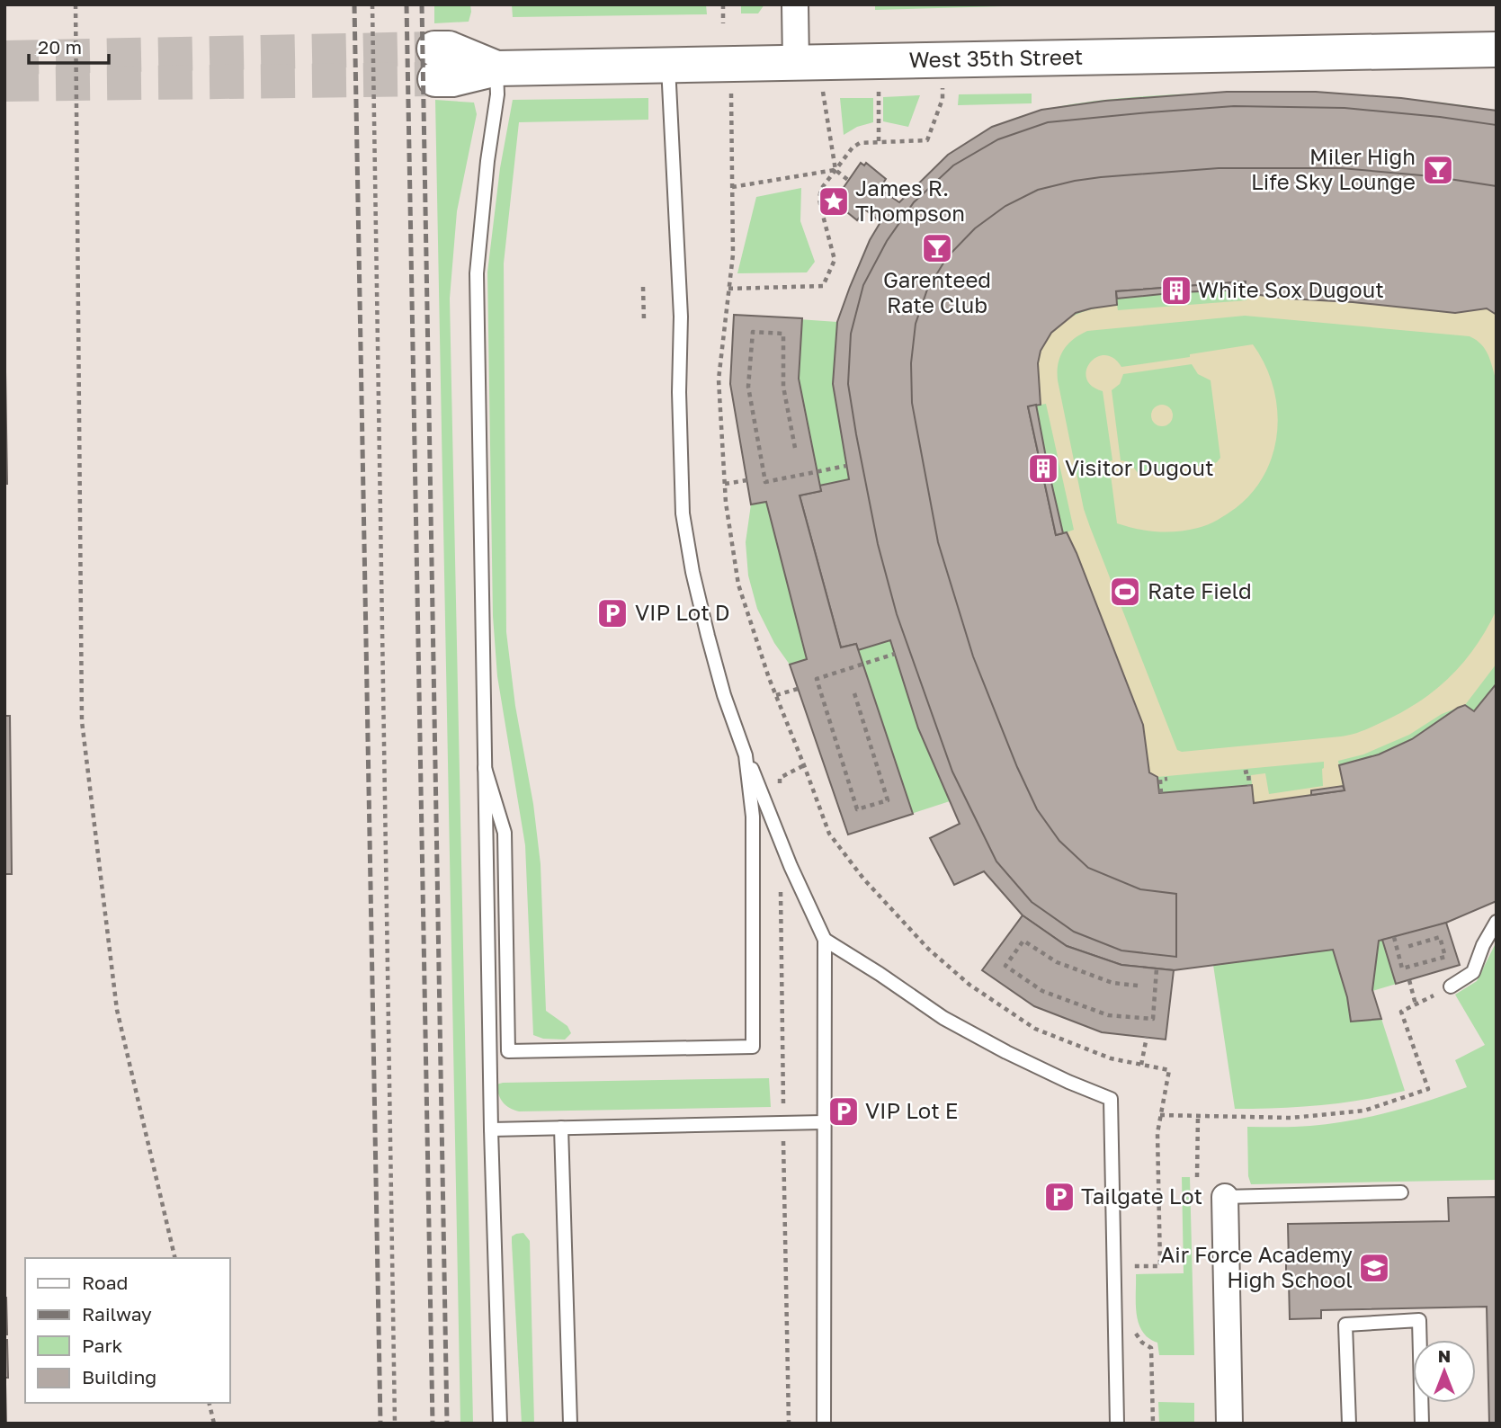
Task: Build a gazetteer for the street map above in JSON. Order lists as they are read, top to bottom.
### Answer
{
  "streets": {
    "main road": ["West 35th Street"]
  },
  "places": {
    "bar": ["Miler High Life Sky Lounge", "Garenteed Rate Club"],
    "place": ["James R. Thompson"],
    "building": ["White Sox Dugout", "Visitor Dugout"],
    "sports": ["Rate Field"],
    "parking": ["VIP Lot D", "VIP Lot E", "Tailgate Lot"],
    "school or university": ["Air Force Academy High School"]
  },
  "legend": [
    "Road",
    "Railway",
    "Park",
    "Building"
  ],
  "scale_bar": "20 m",
  "north": "top"
}
